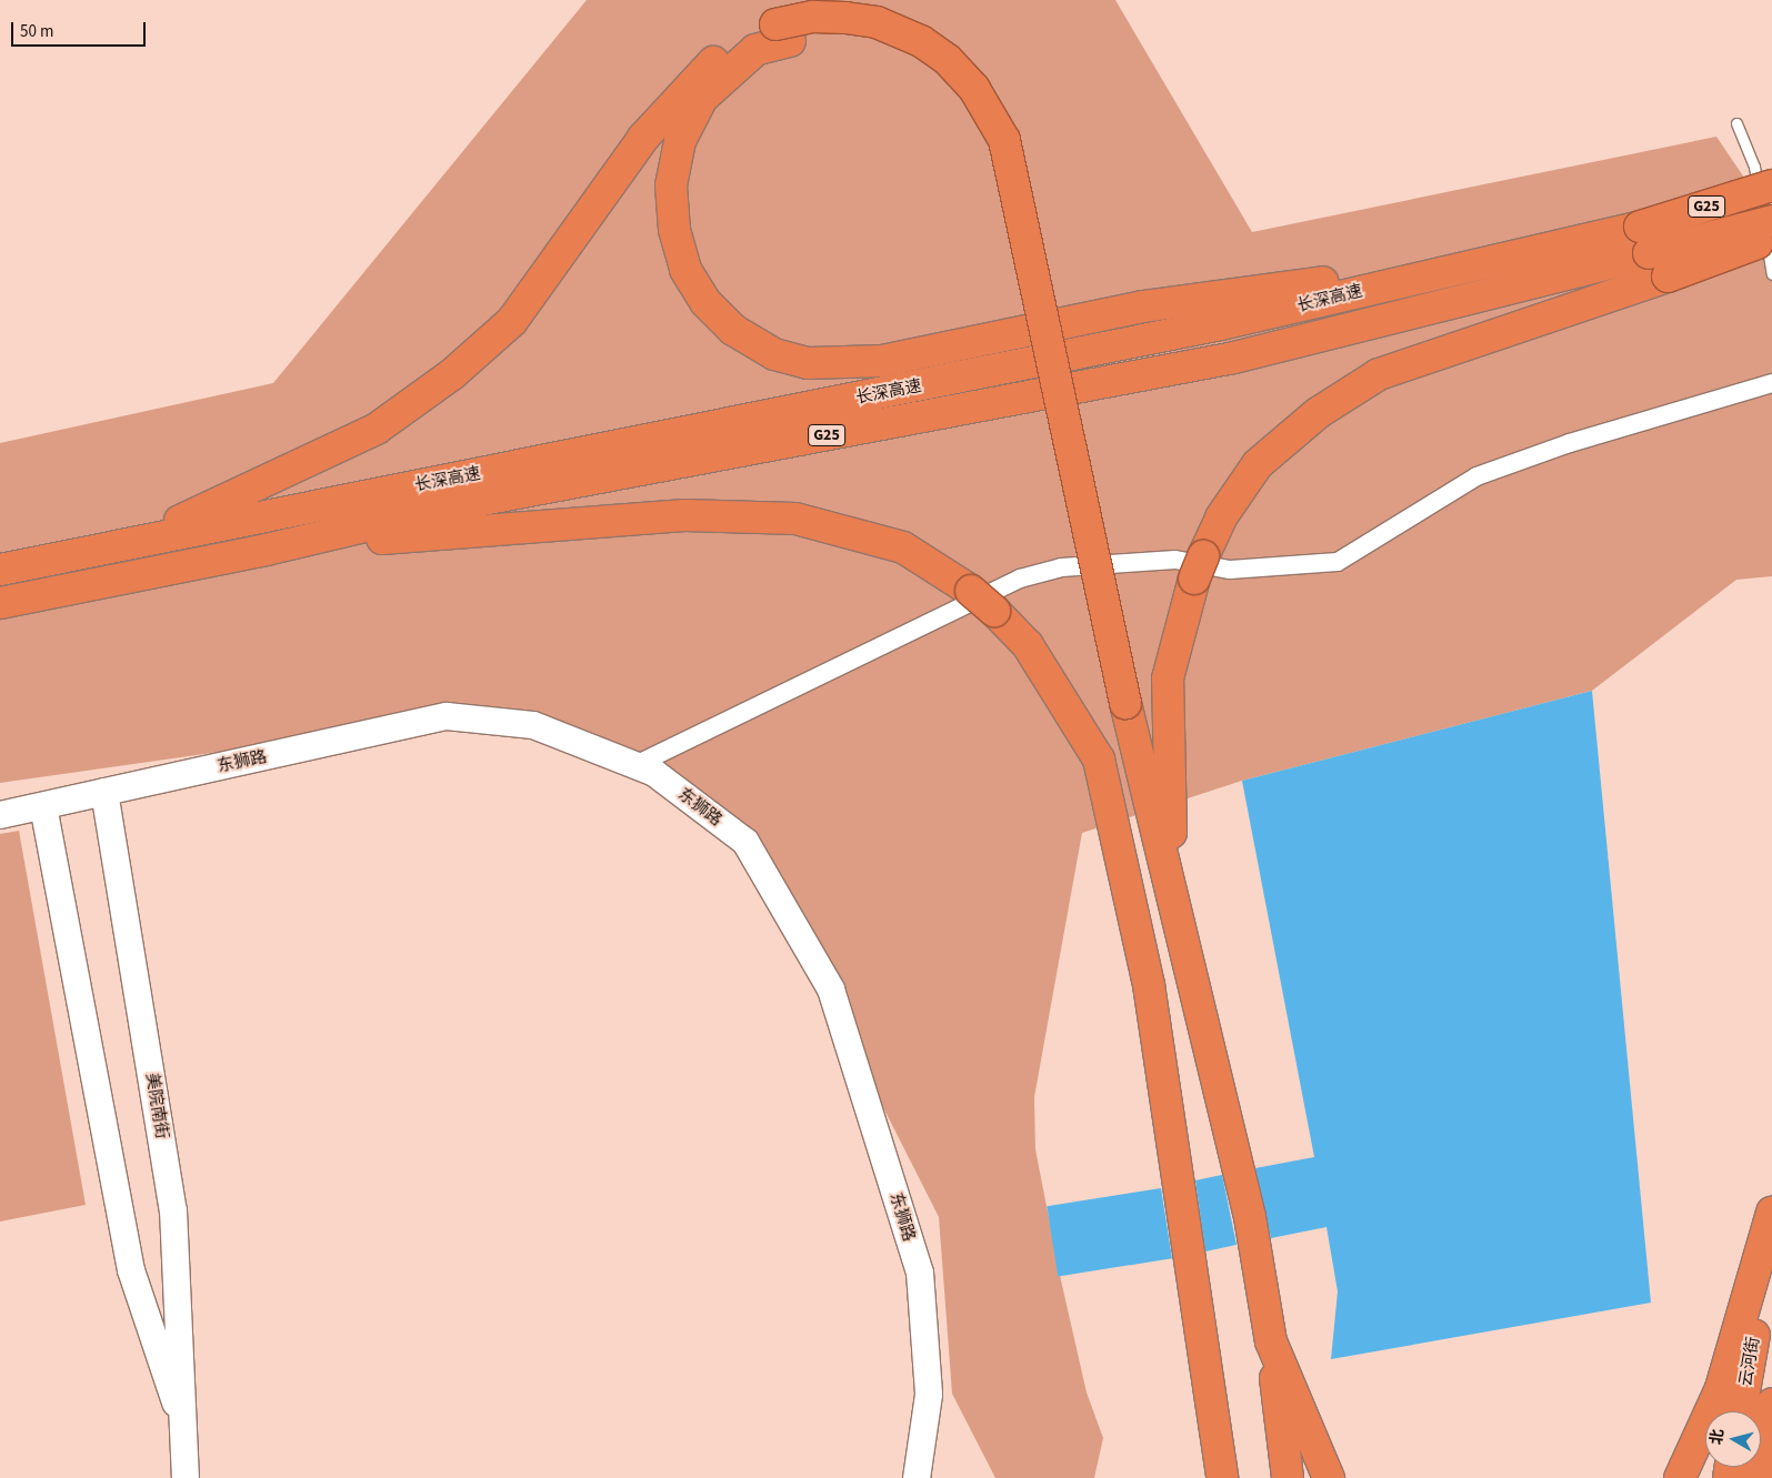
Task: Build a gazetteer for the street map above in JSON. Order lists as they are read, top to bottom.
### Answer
{
  "streets": {
    "highway": ["G25", "长深高速", "云河街"],
    "street": ["东狮路", "美院南街"]
  },
  "crossings": [
    ["东狮路", "美院南街"]
  ],
  "scale_bar": "50 m",
  "north": "left"
}
